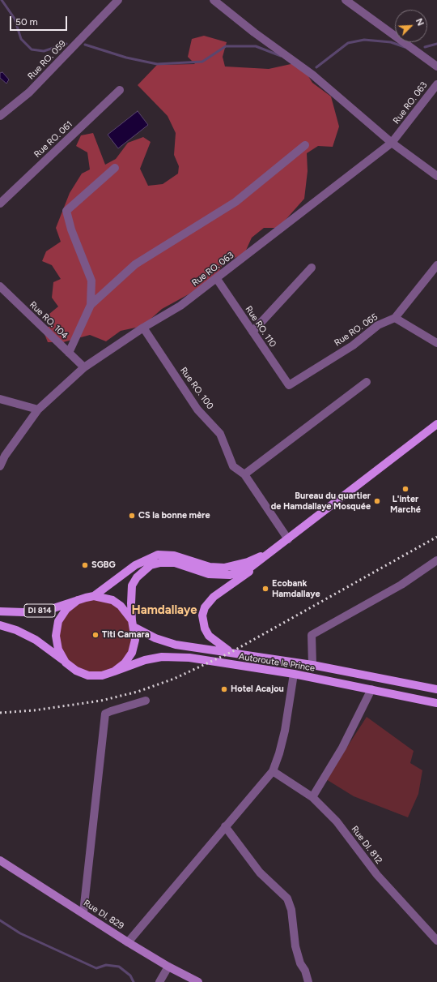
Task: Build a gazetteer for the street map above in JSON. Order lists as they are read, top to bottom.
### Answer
{
  "streets": {
    "main road": ["DI 814", "Autoroute le Prince"],
    "street": [
      "Rue RO. 059",
      "Rue RO. 063",
      "Rue RO. 061",
      "Rue RO. 104",
      "Rue RO. 110",
      "Rue RO. 065",
      "Rue RO. 100",
      "Rue DI. 812",
      "Rue DI. 829"
    ]
  },
  "crossings": [
    ["Rue RO. 063", "Rue RO. 104"],
    ["Rue RO. 063", "Rue RO. 110"],
    ["Rue RO. 063", "Rue RO. 100"],
    ["Rue RO. 110", "Rue RO. 065"],
    ["DI 814", "Autoroute le Prince"]
  ],
  "districts": ["Hamdallaye"],
  "places": [
    "L'inter Marché",
    "Bureau du quartier de Hamdallaye Mosquée",
    "CS la bonne mère",
    "SGBG",
    "Ecobank Hamdallaye",
    "Titi Camara",
    "Hotel Acajou"
  ],
  "scale_bar": "50 m",
  "north": "top right"
}
